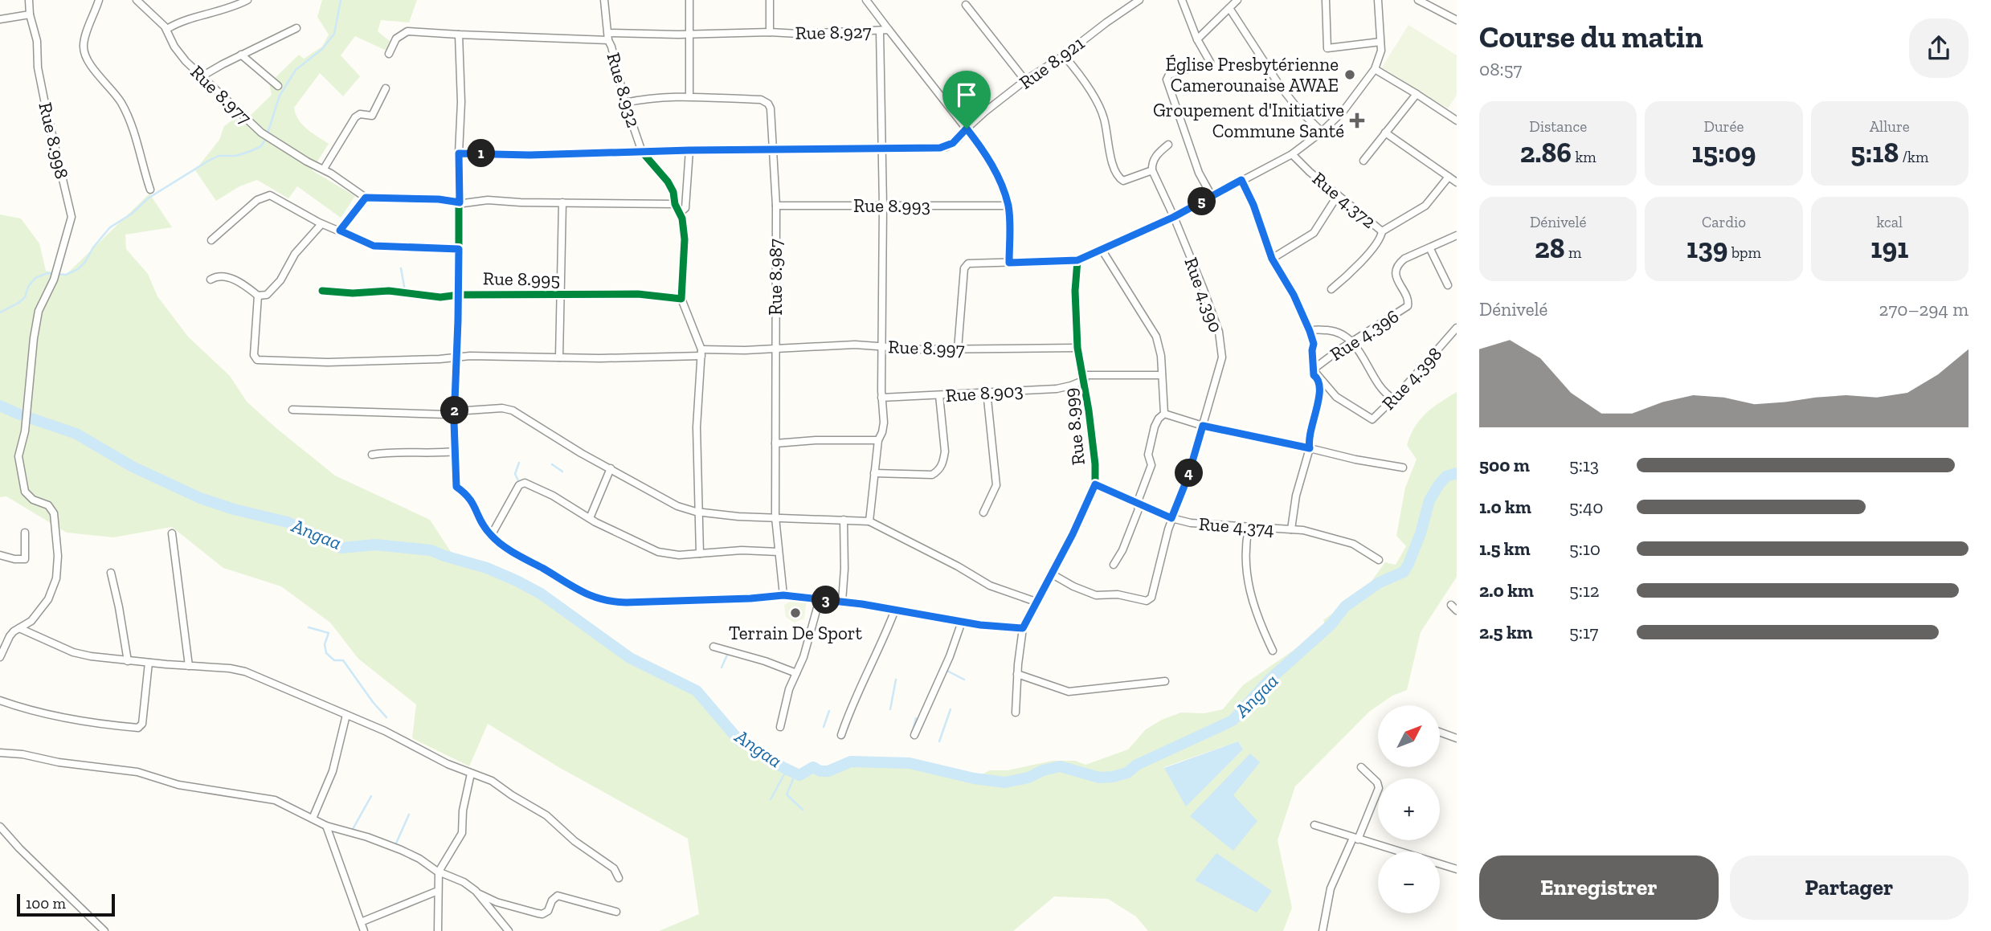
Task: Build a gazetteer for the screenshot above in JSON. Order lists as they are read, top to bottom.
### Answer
{
  "streets": {
    "street": [
      "Rue 8.927",
      "Rue 8.921",
      "Rue 8.932",
      "Rue 8.977",
      "Rue 8.998",
      "Rue 4.372",
      "Rue 8.993",
      "Rue 8.987",
      "Rue 8.995",
      "Rue 4.390",
      "Rue 4.396",
      "Rue 8.997",
      "Rue 4.398",
      "Rue 8.903",
      "Rue 8.999",
      "Rue 4.374"
    ]
  },
  "crossings": [
    ["Rue 8.927", "Rue 8.921"],
    ["Rue 8.927", "Rue 8.932"],
    ["Rue 8.927", "Rue 8.993"],
    ["Rue 8.927", "Rue 8.995"],
    ["Rue 8.921", "Rue 8.932"],
    ["Rue 8.932", "Rue 8.987"],
    ["Rue 8.993", "Rue 8.987"],
    ["Rue 8.987", "Rue 8.997"],
    ["Rue 4.390", "Rue 8.999"],
    ["Rue 4.390", "Rue 4.374"],
    ["Rue 4.396", "Rue 4.398"],
    ["Rue 8.997", "Rue 8.999"],
    ["Rue 8.903", "Rue 8.999"],
    ["Rue 8.999", "Rue 4.374"]
  ],
  "water": ["Angaa"],
  "places": {
    "other": ["Église Presbytérienne Camerounaise AWAE", "Terrain De Sport"],
    "health": ["Groupement d'Initiative Commune Santé"]
  },
  "scale_bar": "100 m",
  "north": "top right",
  "page": {
    "heading": ["Course du matin", "08:57"],
    "stats": [
      ["Distance", "2.86 km"],
      ["Durée", "15:09"],
      ["Allure", "5:18 /km"],
      ["Dénivelé", "28 m"],
      ["Cardio", "139 bpm"],
      ["kcal", "191"]
    ],
    "pins": [
      "1",
      "5",
      "2",
      "4",
      "3"
    ],
    "chart": ["Dénivelé", "270–294 m"],
    "list": [
      {
        "name": "500 m",
        "note": "5:13"
      },
      {
        "name": "1.0 km",
        "note": "5:40"
      },
      {
        "name": "1.5 km",
        "note": "5:10"
      },
      {
        "name": "2.0 km",
        "note": "5:12"
      },
      {
        "name": "2.5 km",
        "note": "5:17"
      }
    ],
    "map_buttons": ["+", "−"],
    "buttons": ["Enregistrer", "Partager"],
    "scale": "100 m"
  }
}
